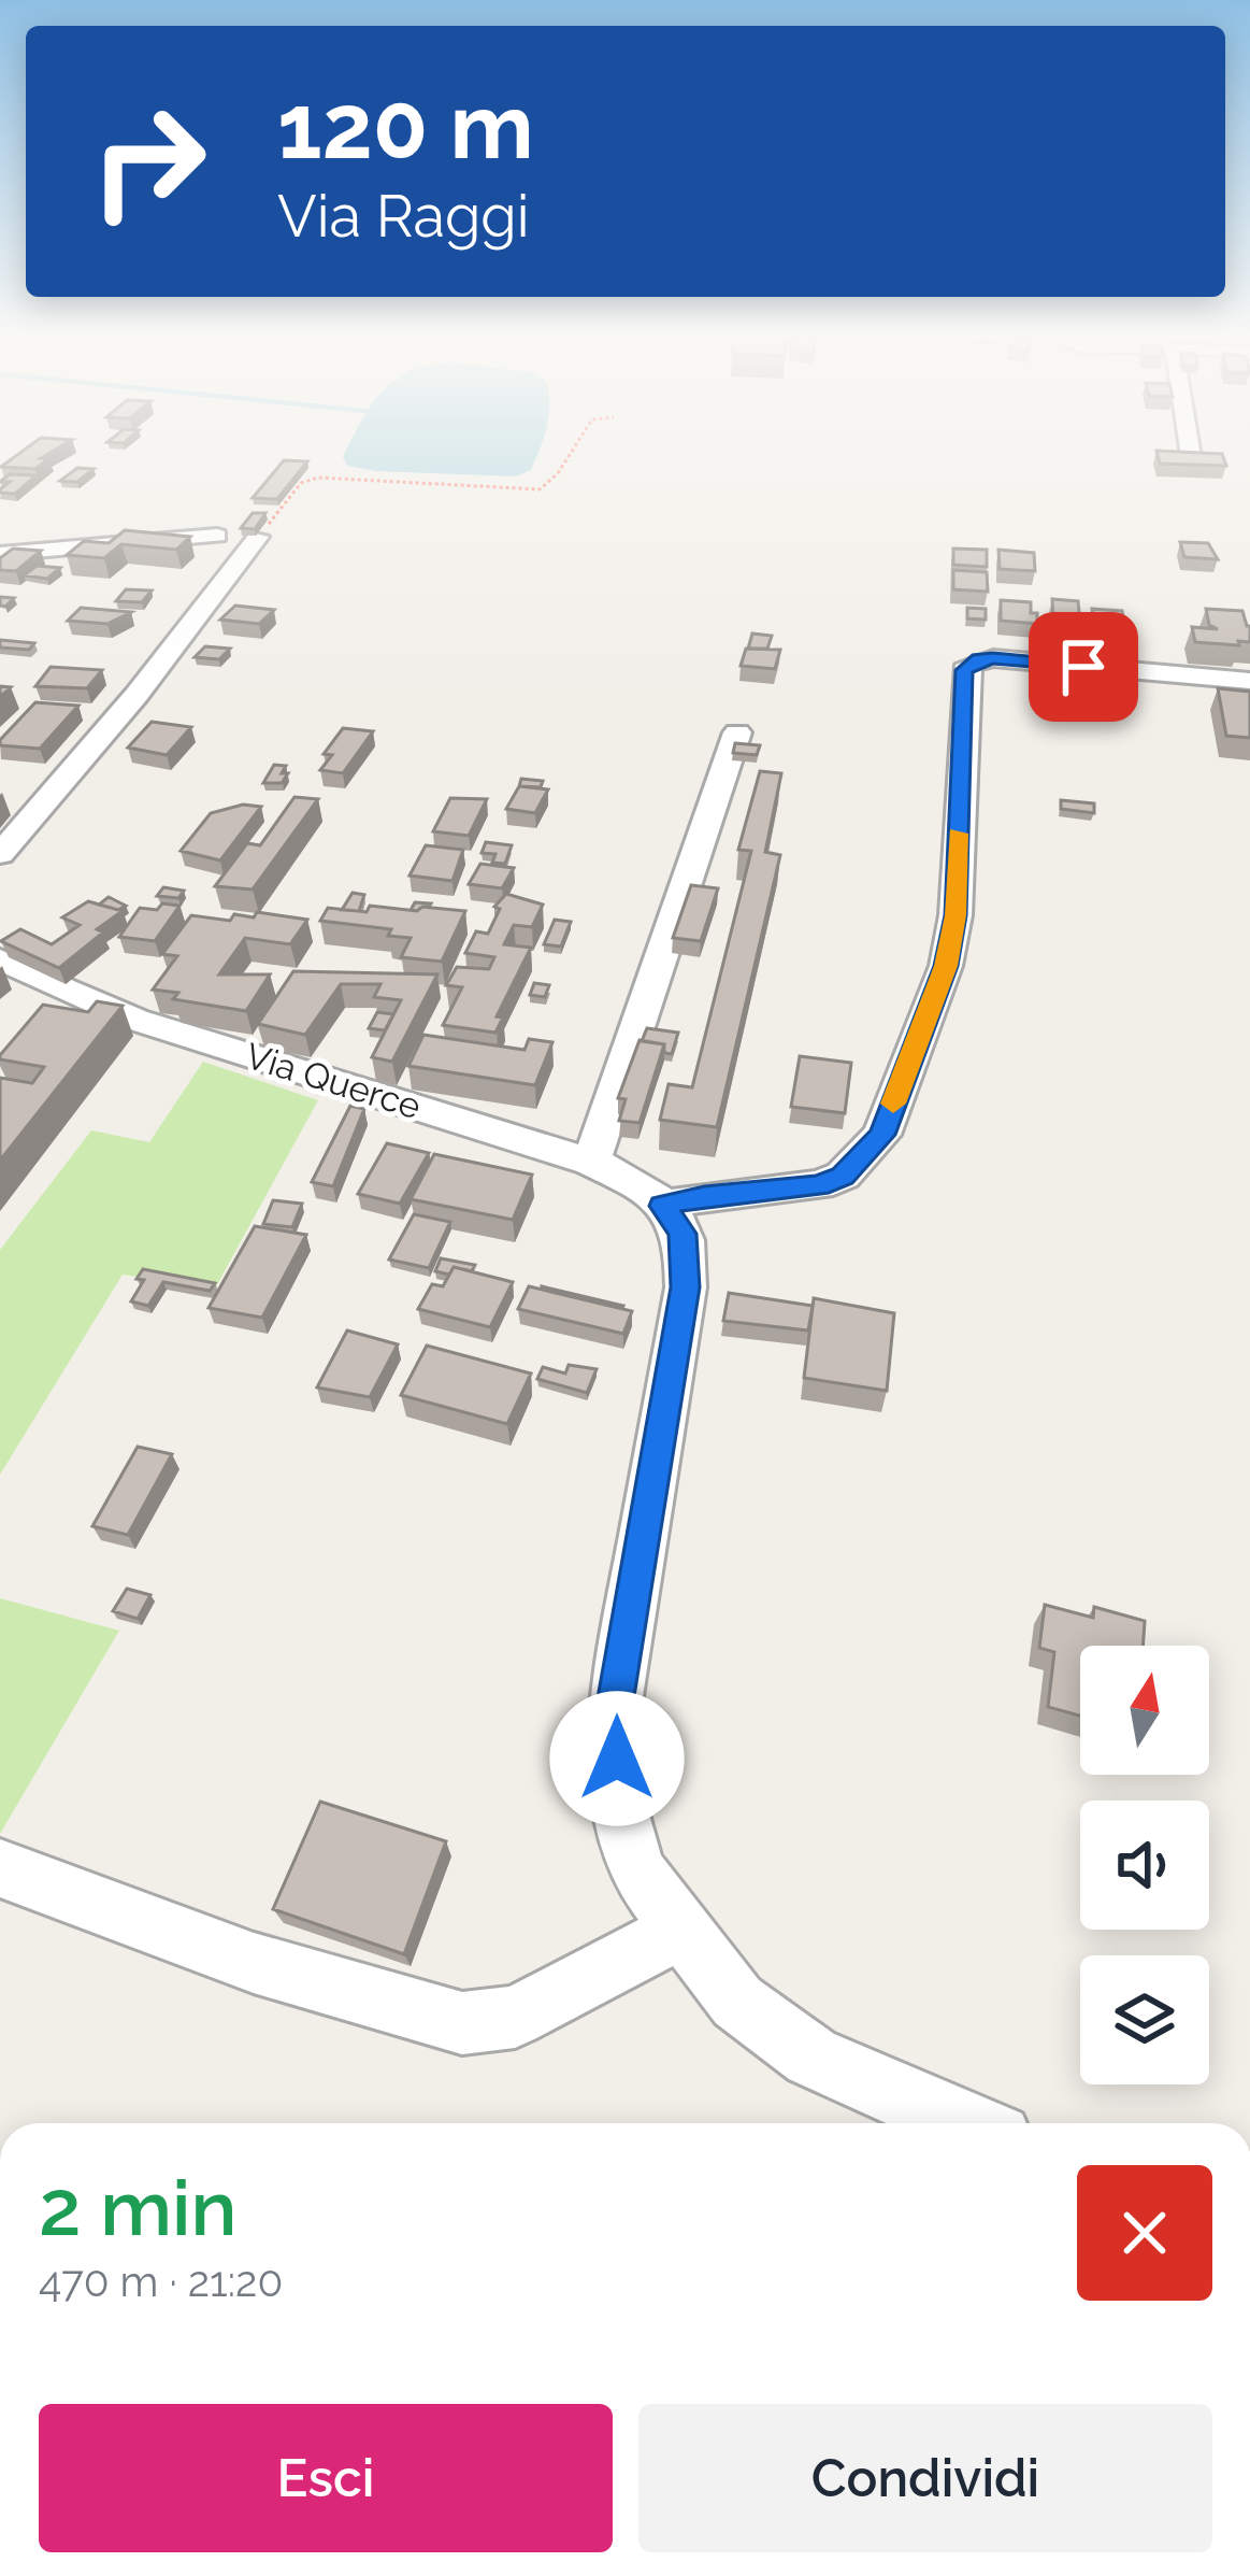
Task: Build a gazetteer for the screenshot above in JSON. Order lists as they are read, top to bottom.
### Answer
{
  "streets": {
    "street": ["Via Querce"]
  },
  "north": "top",
  "page": {
    "turn": ["120 m", "Via Raggi"],
    "heading": ["2 min", "470 m · 21:20"],
    "buttons": ["Esci", "Condividi"]
  }
}
